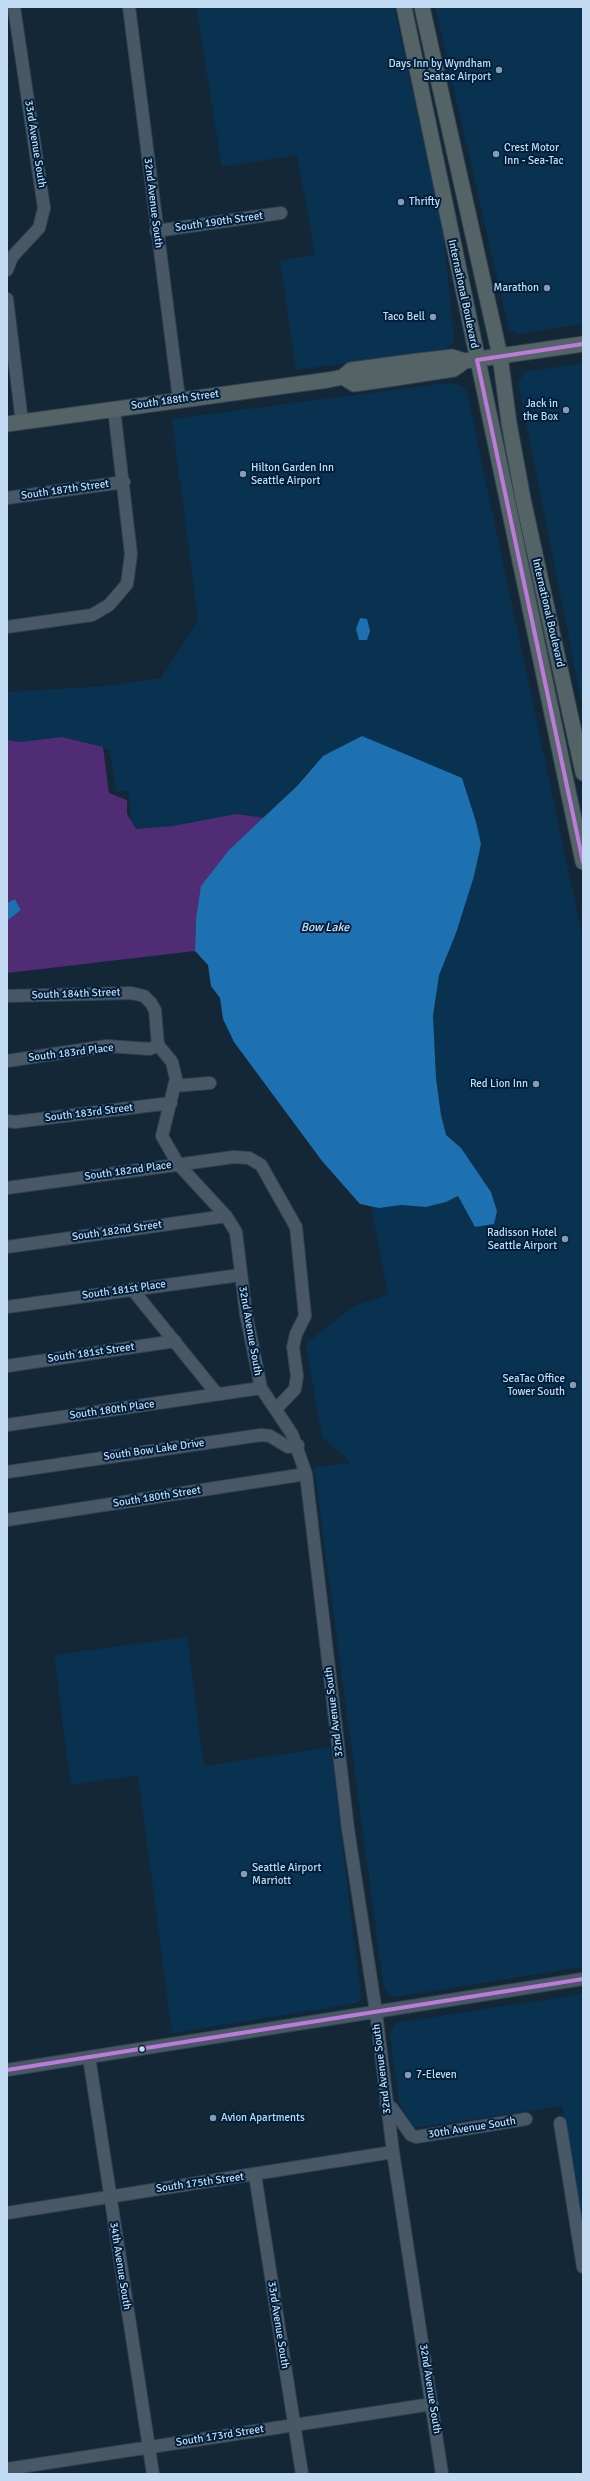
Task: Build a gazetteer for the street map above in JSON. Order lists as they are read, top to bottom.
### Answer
{
  "streets": {
    "main road": ["International Boulevard", "South 188th Street"],
    "street": [
      "33rd Avenue South",
      "32nd Avenue South",
      "South 190th Street",
      "South 187th Street",
      "South 184th Street",
      "South 183rd Place",
      "South 183rd Street",
      "South 182nd Place",
      "South 182nd Street",
      "South 181st Place",
      "South 181st Street",
      "South 180th Place",
      "South Bow Lake Drive",
      "South 180th Street",
      "30th Avenue South",
      "South 175th Street",
      "34th Avenue South",
      "South 173rd Street"
    ]
  },
  "crossings": [
    ["33rd Avenue South", "South 175th Street"],
    ["33rd Avenue South", "South 173rd Street"],
    ["32nd Avenue South", "South 190th Street"],
    ["32nd Avenue South", "South 188th Street"],
    ["32nd Avenue South", "South 184th Street"],
    ["32nd Avenue South", "South 183rd Place"],
    ["32nd Avenue South", "South 183rd Street"],
    ["32nd Avenue South", "South 182nd Place"],
    ["32nd Avenue South", "South 182nd Street"],
    ["32nd Avenue South", "South 181st Place"],
    ["32nd Avenue South", "South 180th Place"],
    ["32nd Avenue South", "South Bow Lake Drive"],
    ["32nd Avenue South", "South 180th Street"],
    ["32nd Avenue South", "30th Avenue South"],
    ["32nd Avenue South", "South 175th Street"],
    ["32nd Avenue South", "South 173rd Street"],
    ["International Boulevard", "South 188th Street"],
    ["South 184th Street", "South 183rd Place"],
    ["South 175th Street", "34th Avenue South"],
    ["34th Avenue South", "South 173rd Street"]
  ],
  "water": ["Bow Lake"],
  "places": [
    "Days Inn by Wyndham Seatac Airport",
    "Crest Motor Inn - Sea-Tac",
    "Thrifty",
    "Marathon",
    "Taco Bell",
    "Jack in the Box",
    "Hilton Garden Inn Seattle Airport",
    "Red Lion Inn",
    "Radisson Hotel Seattle Airport",
    "SeaTac Office Tower South",
    "Seattle Airport Marriott",
    "7-Eleven",
    "Avion Apartments"
  ]
}
